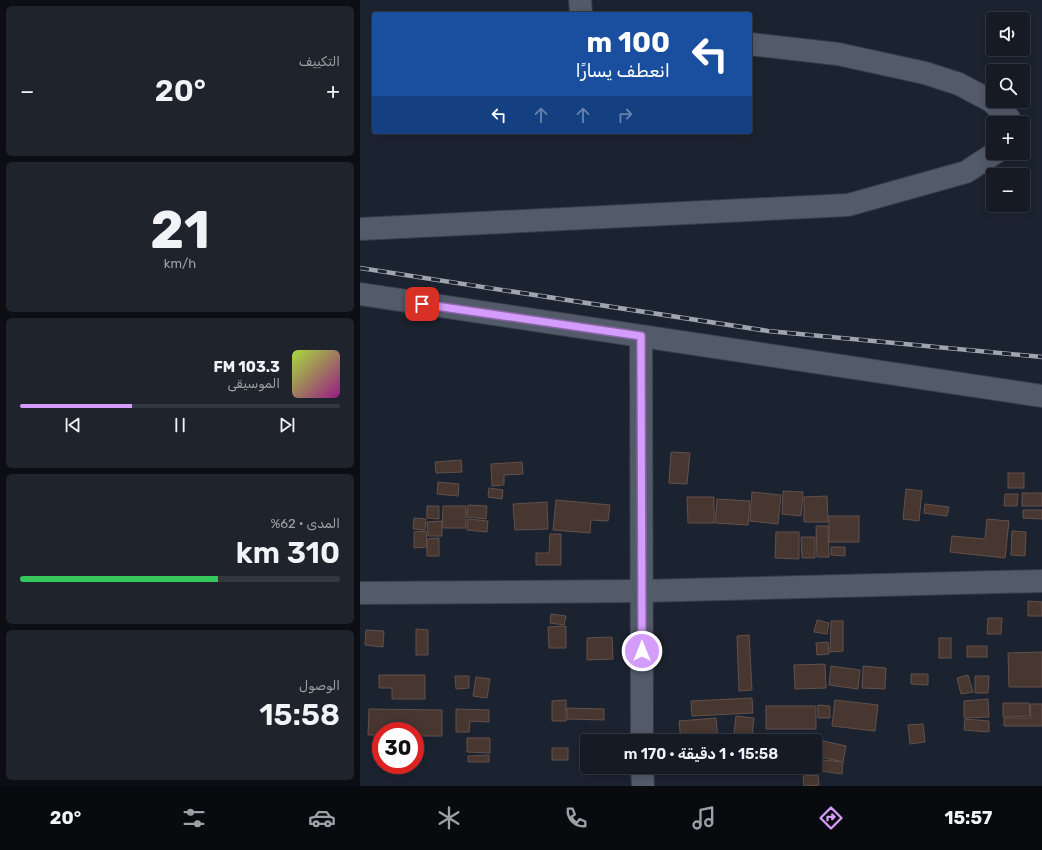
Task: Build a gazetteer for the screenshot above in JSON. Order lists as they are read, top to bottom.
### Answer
{
  "page": {
    "tile": [
      "التكييف",
      ["21", "km/h"],
      ["المدى · 62%", "310 km"],
      ["الوصول", "15:58"]
    ],
    "map_buttons": ["+", "−"],
    "turn": ["100 m", "انعطف يسارًا"],
    "heat": ["−", "20°", "+"],
    "song": ["103.3 FM", "الموسيقى"],
    "limit": "30",
    "trip": "15:58 · 1 دقيقة · 170 m",
    "tabs": ["15:57", "20°"]
  }
}
